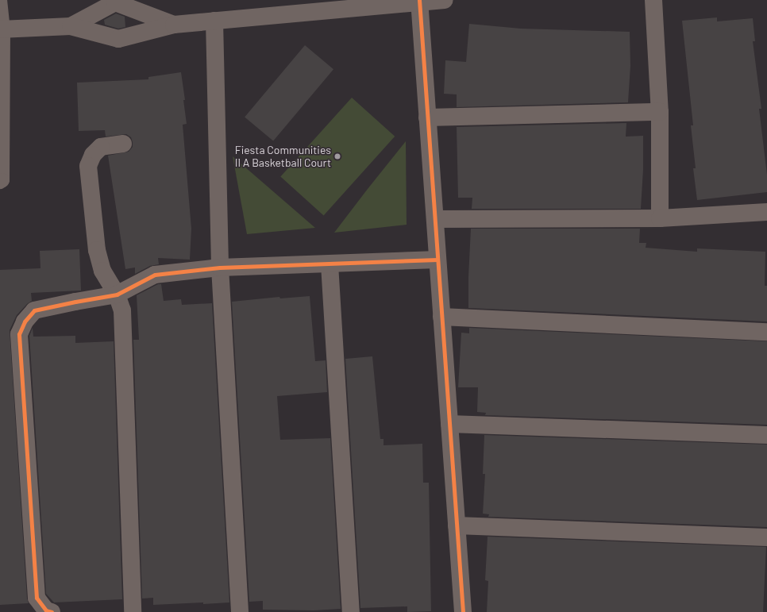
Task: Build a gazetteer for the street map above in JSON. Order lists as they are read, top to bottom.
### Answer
{
  "places": ["Fiesta Communities II A Basketball Court"]
}
